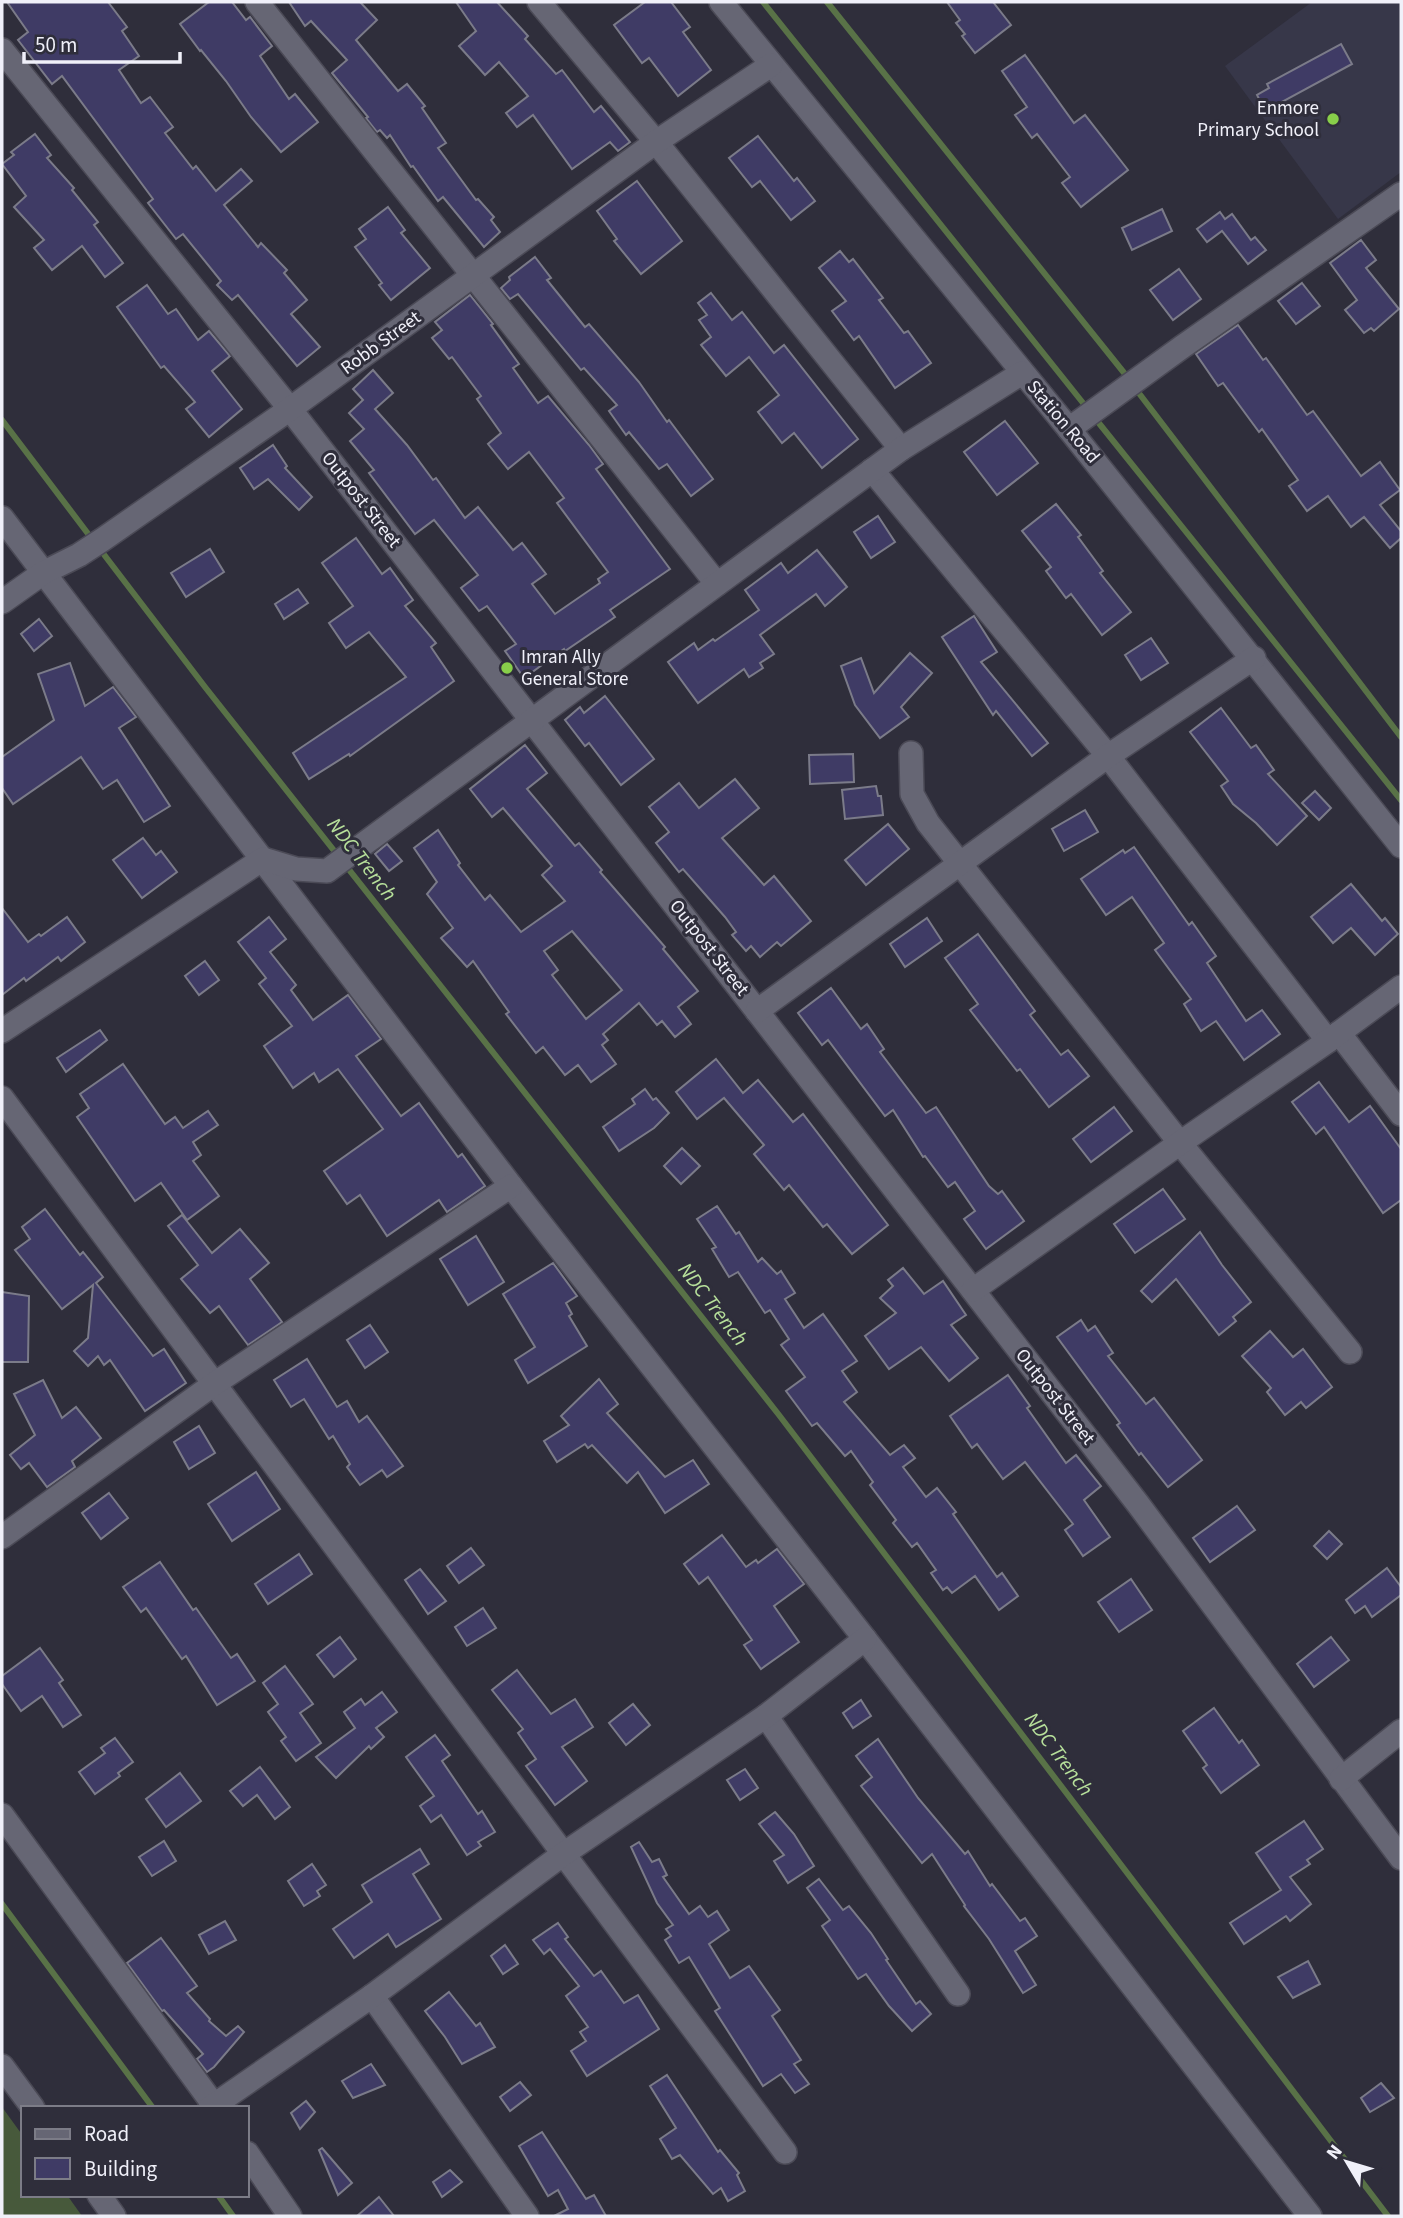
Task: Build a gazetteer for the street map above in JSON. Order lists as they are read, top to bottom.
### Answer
{
  "streets": {
    "street": ["Robb Street", "Station Road", "Outpost Street"]
  },
  "crossings": [
    ["Robb Street", "Station Road"],
    ["Robb Street", "Outpost Street"]
  ],
  "water": ["NDC Trench"],
  "places": ["Enmore Primary School", "Imran Ally General Store"],
  "legend": ["Road", "Building"],
  "scale_bar": "50 m",
  "north": "top left"
}
